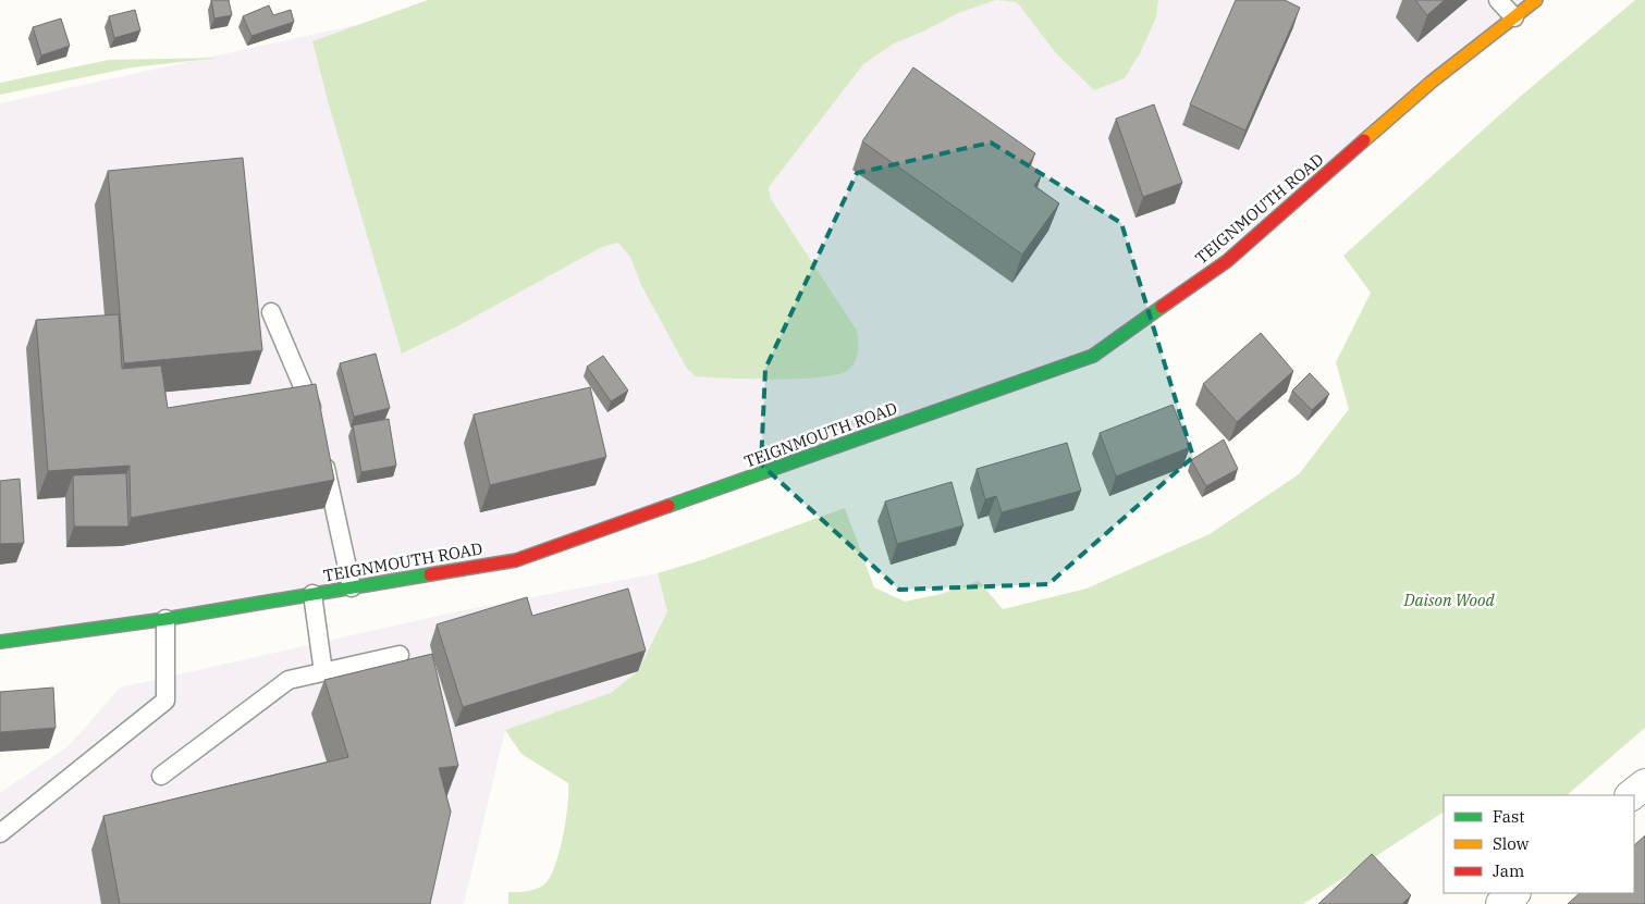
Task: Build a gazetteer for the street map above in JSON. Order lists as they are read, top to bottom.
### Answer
{
  "streets": {
    "street": ["TEIGNMOUTH ROAD"]
  },
  "parks": ["Daison Wood"],
  "legend": ["Fast", "Slow", "Jam"]
}
